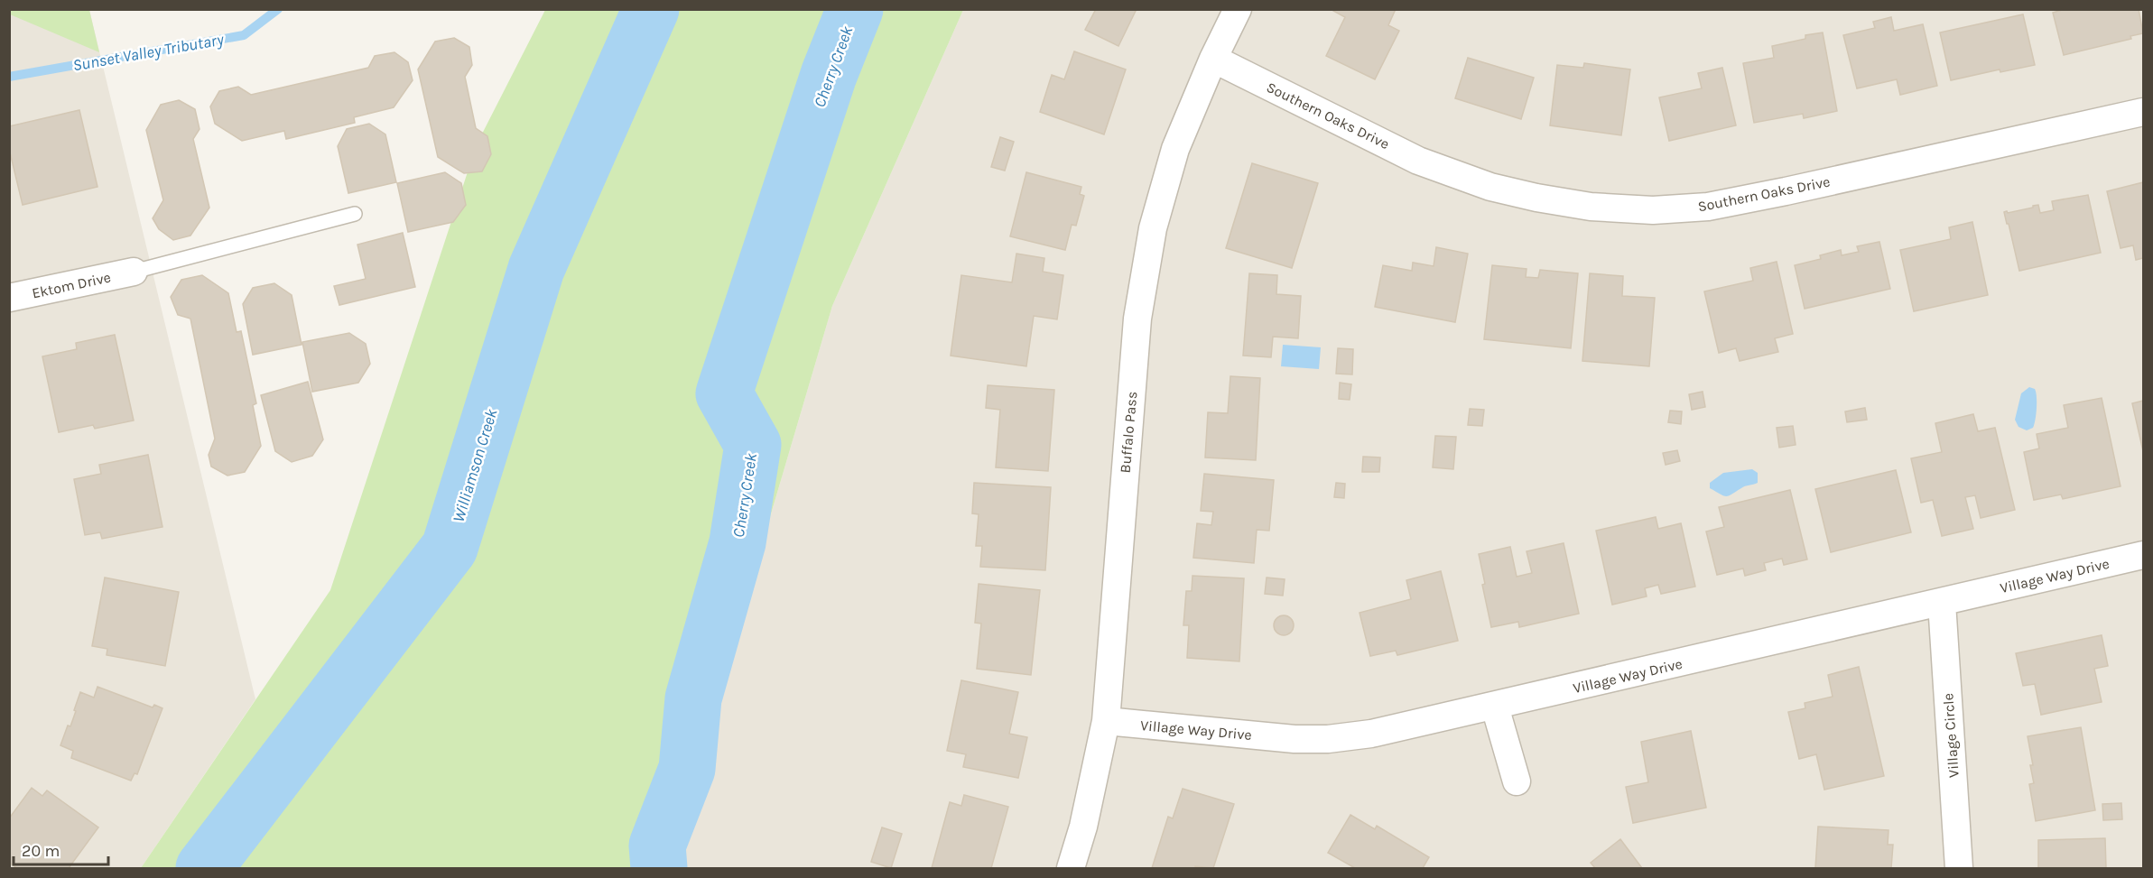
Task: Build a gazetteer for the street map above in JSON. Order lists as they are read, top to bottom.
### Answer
{
  "streets": {
    "street": [
      "Southern Oaks Drive",
      "Ektom Drive",
      "Buffalo Pass",
      "Village Way Drive",
      "Village Circle"
    ]
  },
  "crossings": [
    ["Southern Oaks Drive", "Buffalo Pass"],
    ["Buffalo Pass", "Village Way Drive"],
    ["Village Way Drive", "Village Circle"]
  ],
  "water": ["Sunset Valley Tributary", "Cherry Creek", "Williamson Creek"],
  "scale_bar": "20 m"
}
